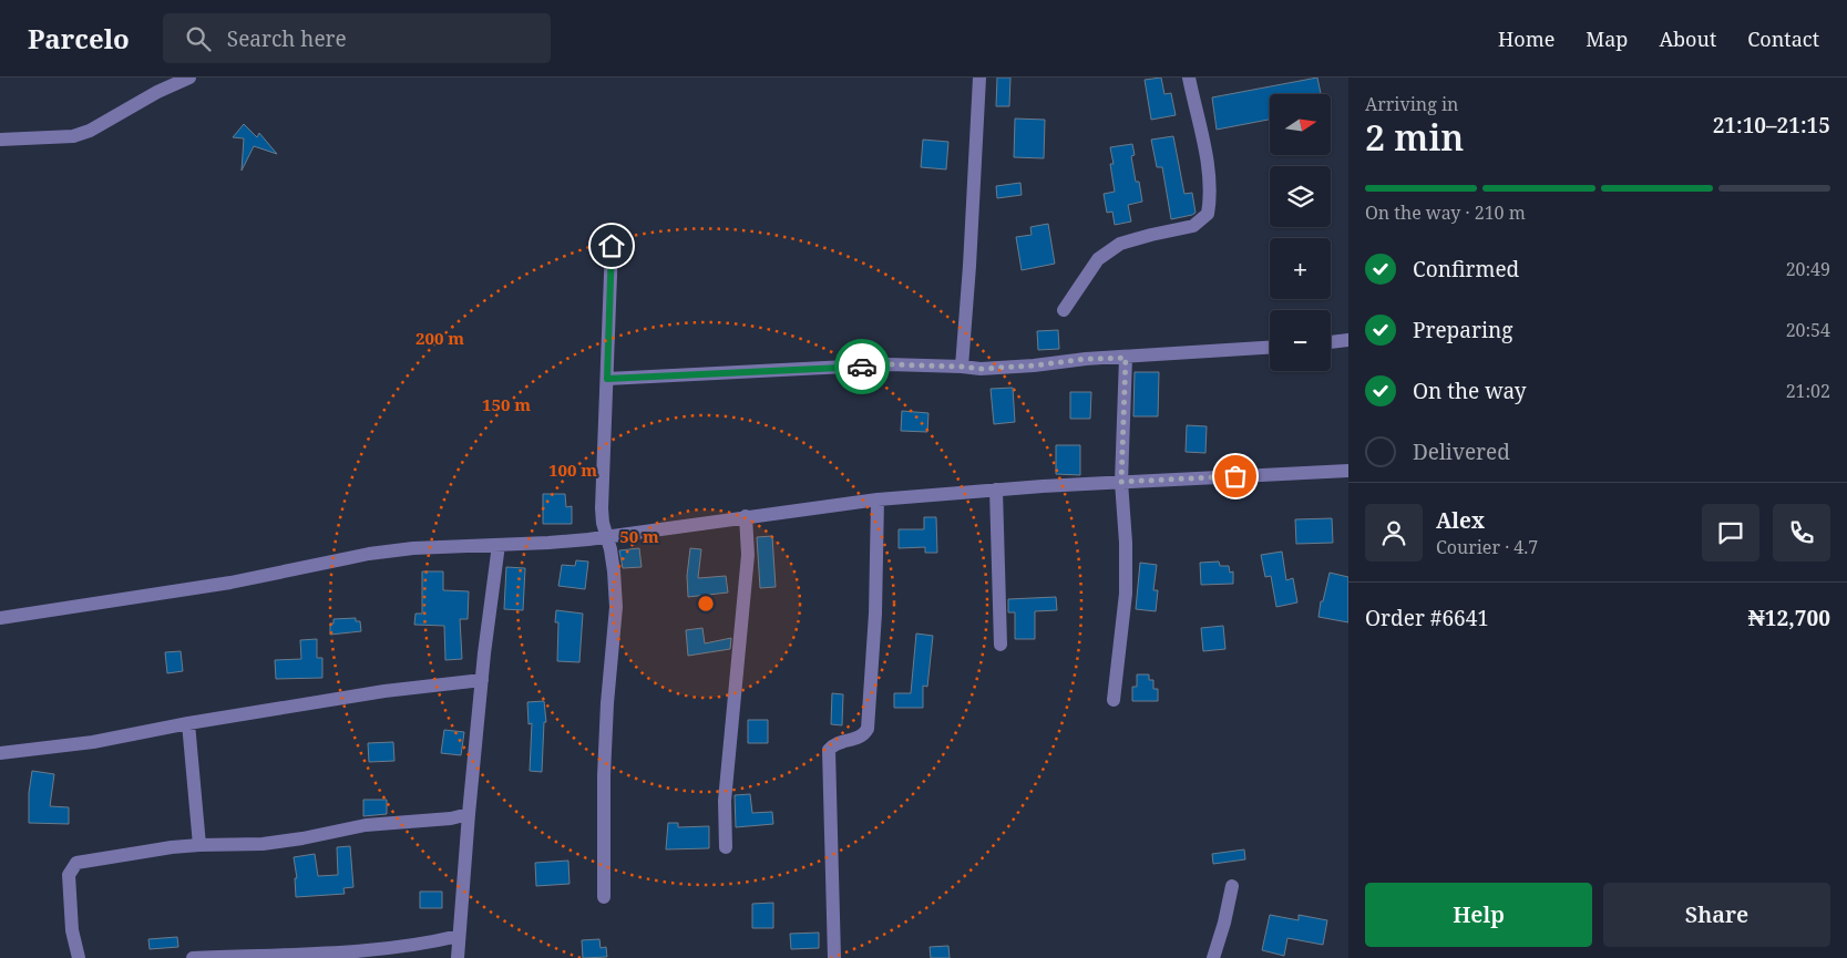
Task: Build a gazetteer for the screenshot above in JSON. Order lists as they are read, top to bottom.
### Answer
{
  "north": "right",
  "page": {
    "header": "Parcelo",
    "search": "Search here",
    "nav": [
      "Home",
      "Map",
      "About",
      "Contact"
    ],
    "heading": ["2 min", "Arriving in", "21:10–21:15"],
    "panel": [
      "Alex",
      "Courier · 4.7",
      "Order #6641",
      "₦12,700"
    ],
    "map_buttons": ["+", "−"],
    "bar": "On the way · 210 m",
    "list": [
      ["Confirmed", "20:49"],
      ["Preparing", "20:54"],
      ["On the way", "21:02"],
      "Delivered"
    ],
    "buttons": ["Help", "Share"]
  },
  "rings": [
    "200 m",
    "150 m",
    "100 m",
    "50 m"
  ]
}
